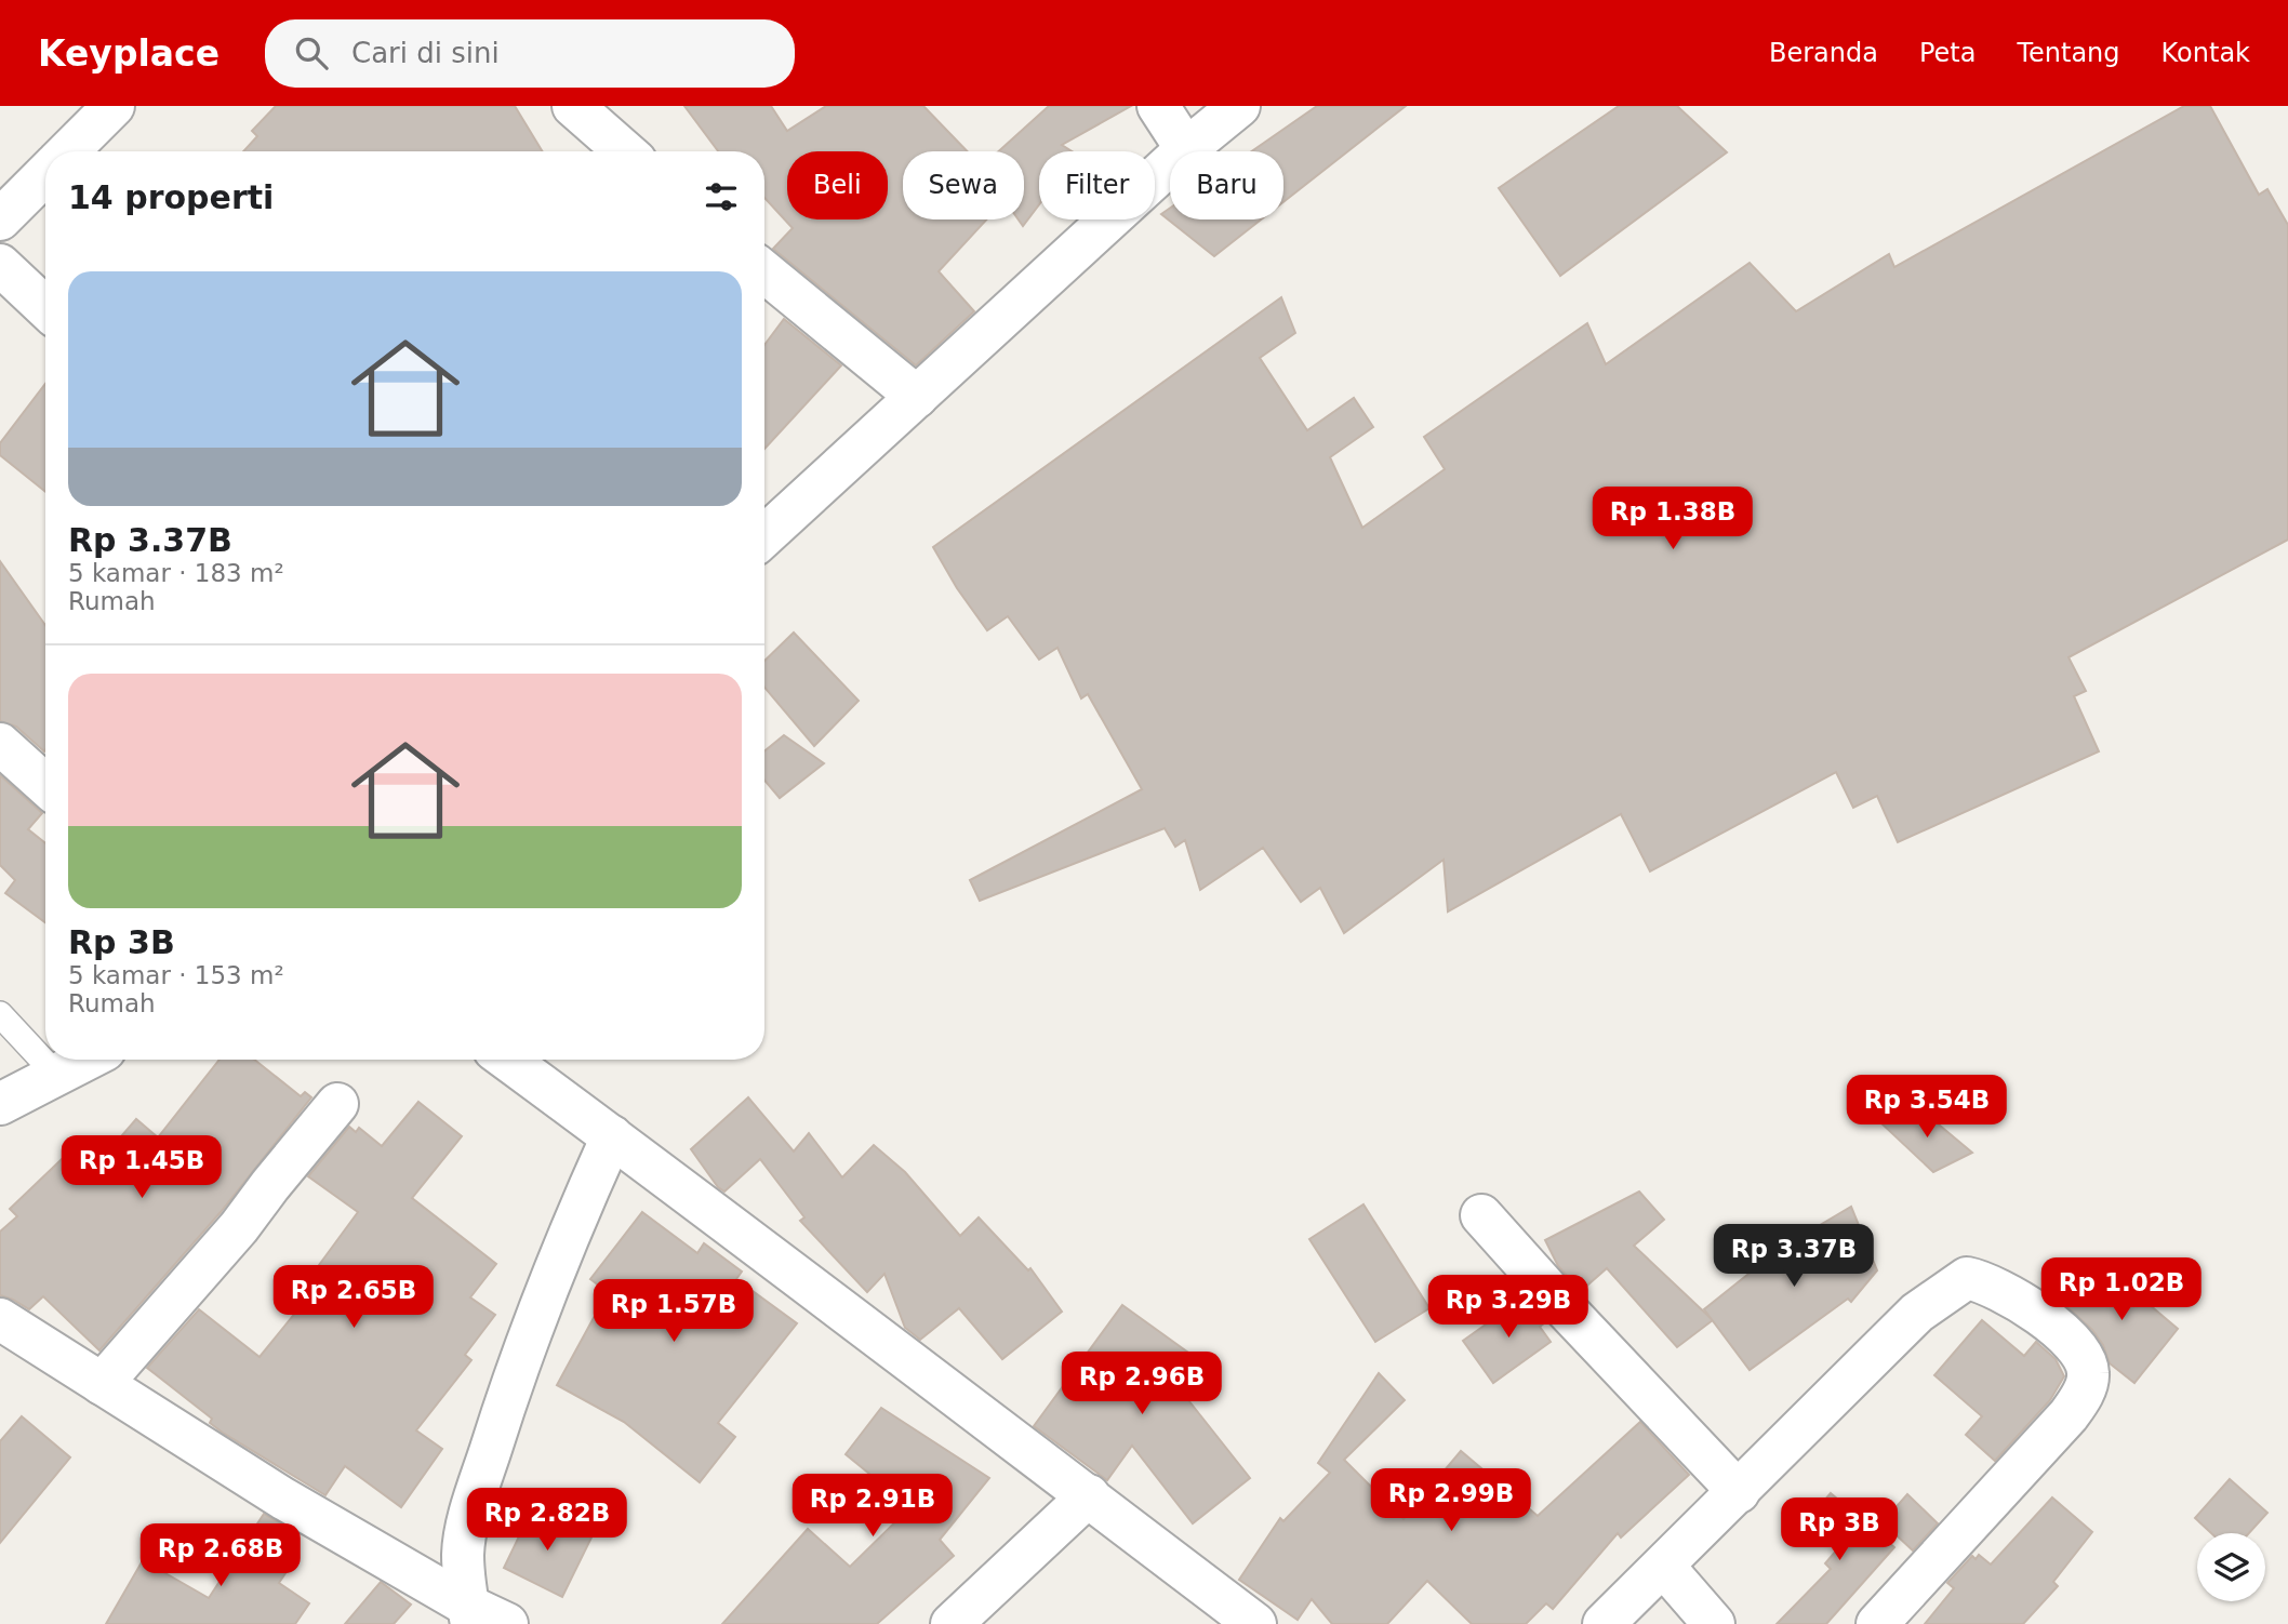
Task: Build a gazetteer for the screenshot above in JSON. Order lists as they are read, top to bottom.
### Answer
{
  "page": {
    "header": "Keyplace",
    "search": "Cari di sini",
    "nav": [
      "Beranda",
      "Peta",
      "Tentang",
      "Kontak"
    ],
    "chip": [
      "Beli",
      "Sewa",
      "Filter",
      "Baru"
    ],
    "heading": "14 properti",
    "list": [
      {
        "name": "Rp 3.37B",
        "note": "5 kamar · 183 m² · Rumah"
      },
      {
        "name": "Rp 3B",
        "note": "5 kamar · 153 m² · Rumah"
      }
    ],
    "price": [
      "Rp 1.38B",
      "Rp 3.54B",
      "Rp 1.45B",
      "Rp 3.37B",
      "Rp 1.02B",
      "Rp 2.65B",
      "Rp 3.29B",
      "Rp 1.57B",
      "Rp 2.96B",
      "Rp 2.99B",
      "Rp 2.91B",
      "Rp 2.82B",
      "Rp 3B",
      "Rp 2.68B"
    ]
  }
}
